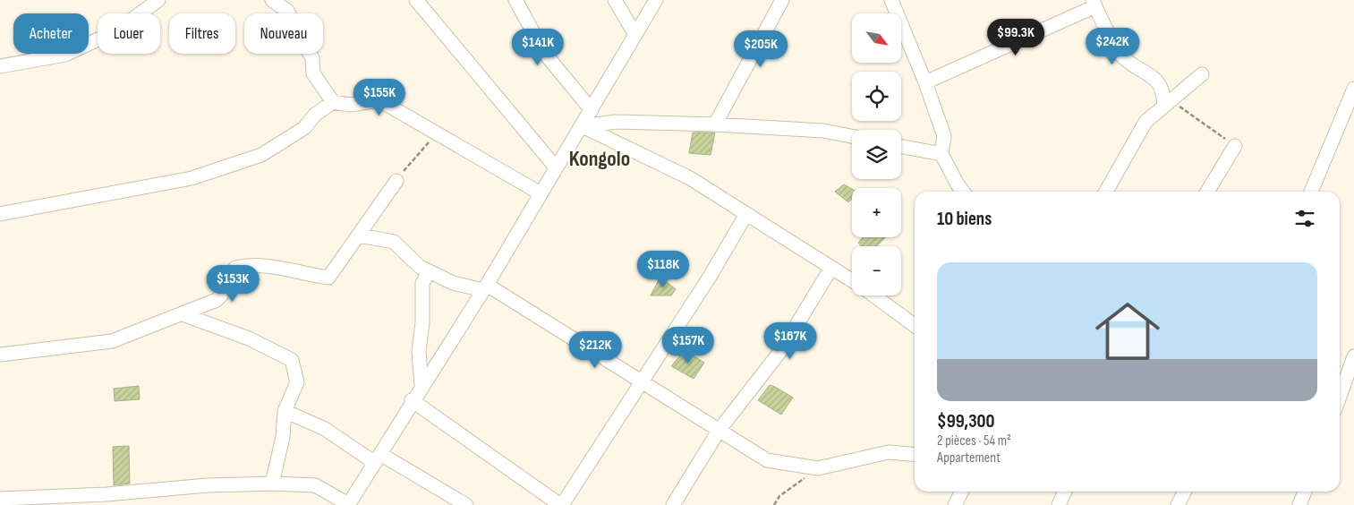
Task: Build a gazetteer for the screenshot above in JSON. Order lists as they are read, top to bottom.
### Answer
{
  "districts": ["Kongolo"],
  "north": "bottom right",
  "page": {
    "map_buttons": ["+", "−"],
    "chip": [
      "Acheter",
      "Louer",
      "Filtres",
      "Nouveau"
    ],
    "price": [
      "$99.3K",
      "$242K",
      "$141K",
      "$205K",
      "$155K",
      "$118K",
      "$153K",
      "$167K",
      "$157K",
      "$212K"
    ],
    "heading": "10 biens",
    "list": [
      {
        "name": "$99,300",
        "note": "2 pièces · 54 m² · Appartement"
      }
    ]
  }
}
